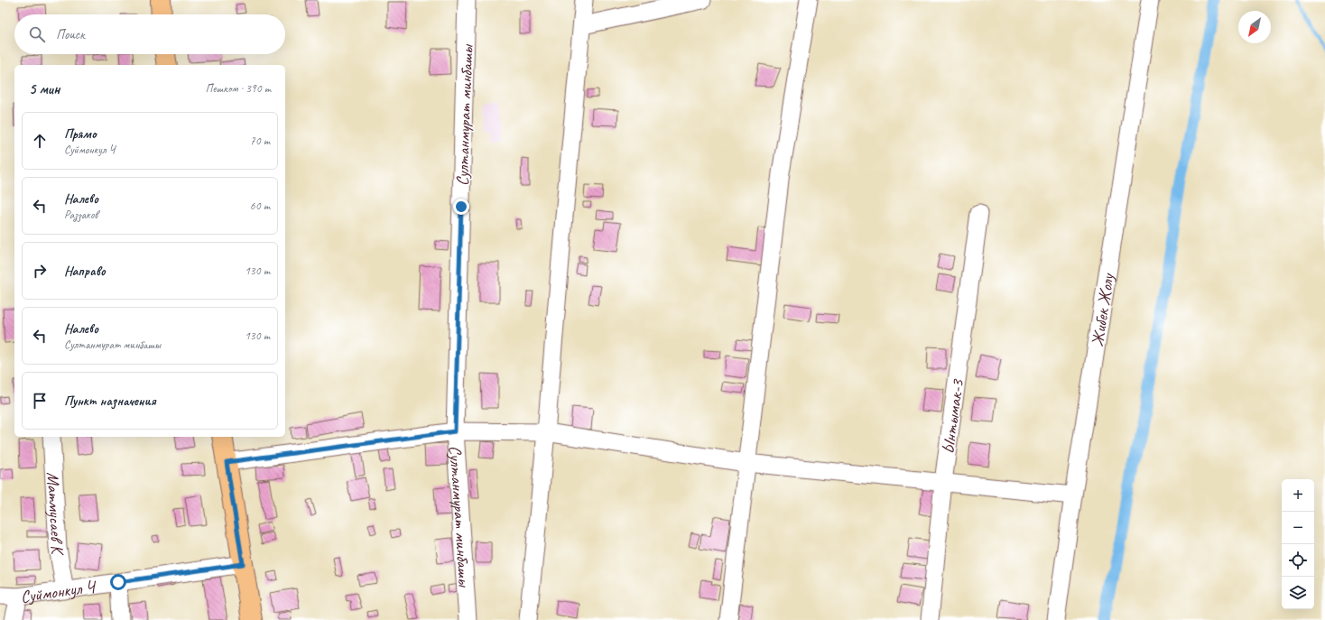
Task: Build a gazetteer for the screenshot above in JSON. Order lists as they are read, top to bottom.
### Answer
{
  "streets": {
    "street": [
      "Султанмурат минбашы",
      "Жибек Жолу",
      "Ынтымак-3",
      "Матмусаев К",
      "Суймонкул Ч"
    ]
  },
  "crossings": [
    ["Матмусаев К", "Суймонкул Ч"]
  ],
  "north": "bottom left",
  "page": {
    "search": "Поиск",
    "heading": ["5 мин", "Пешком · 390 m"],
    "list": [
      ["Прямо", "Суймонкул Ч", "70 m"],
      ["Налево", "Раззаков", "60 m"],
      ["Направо", "130 m"],
      ["Налево", "Султанмурат минбашы", "130 m"],
      "Пункт назначения"
    ],
    "map_buttons": ["+", "−"]
  }
}
